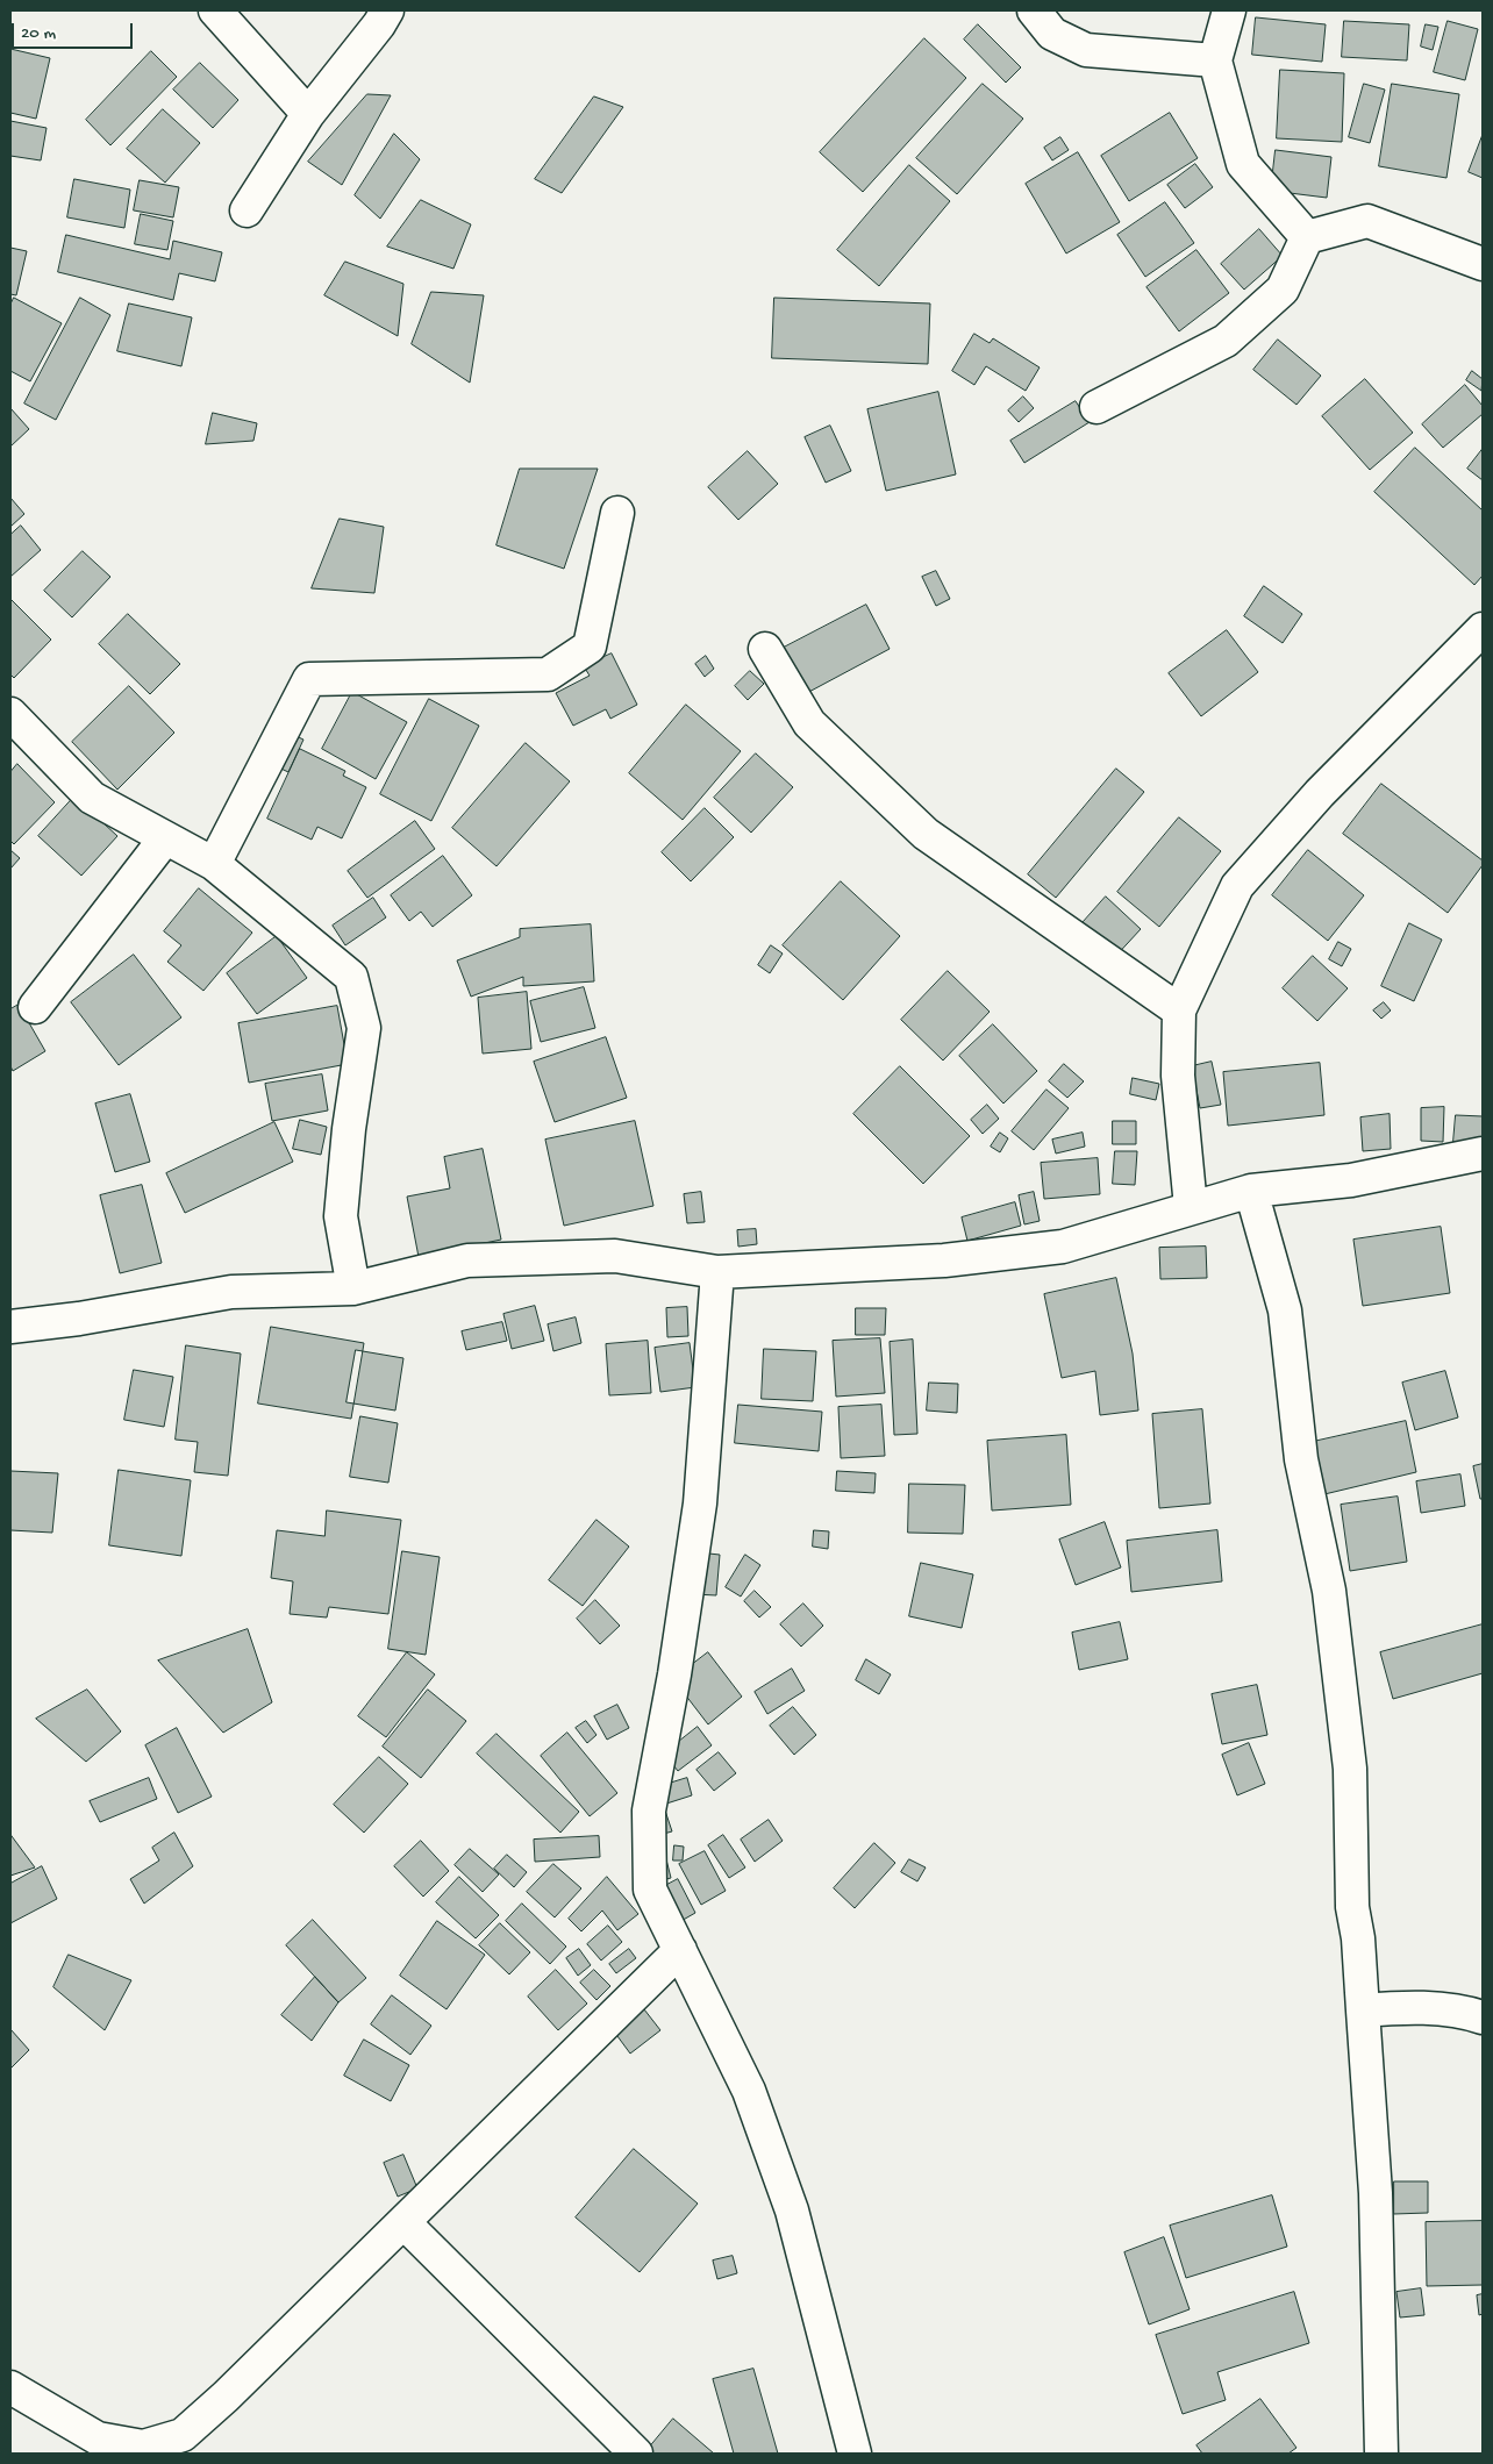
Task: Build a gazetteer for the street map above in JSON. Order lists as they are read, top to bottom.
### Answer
{
  "scale_bar": "20 m"
}
